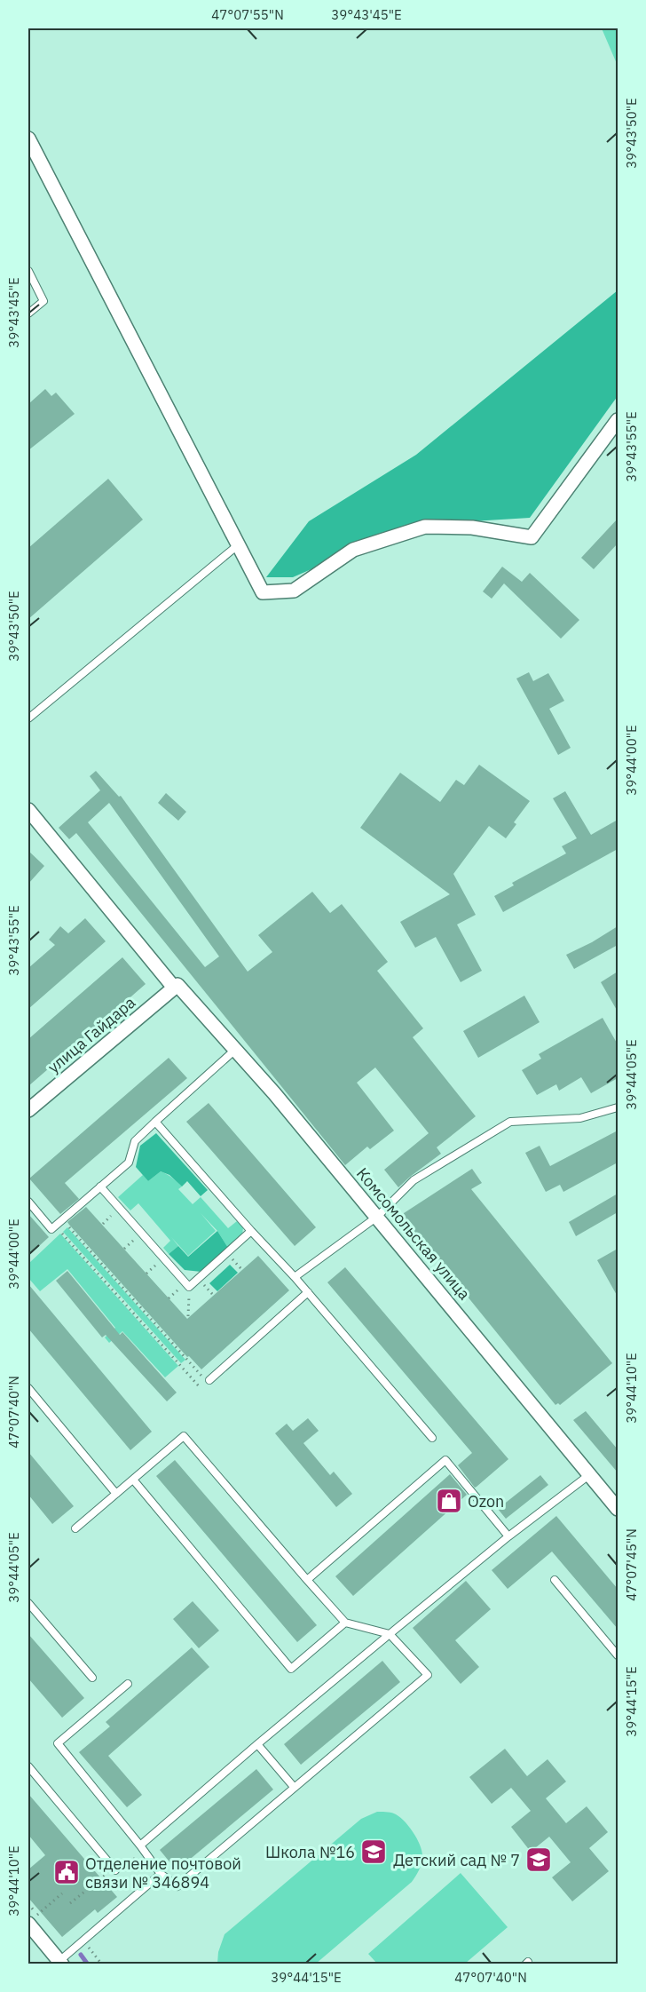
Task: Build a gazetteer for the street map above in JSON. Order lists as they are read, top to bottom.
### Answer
{
  "streets": {
    "street": ["улица Гайдара", "Комсомольская улица"]
  },
  "crossings": [
    ["улица Гайдара", "Комсомольская улица"]
  ],
  "places": {
    "shop": ["Ozon"],
    "school or university": ["Школа №16", "Детский сад № 7"],
    "public building": ["Отделение почтовой связи № 346894"]
  },
  "coordinates": [
    "47°07'55\"N",
    "39°43'45\"E",
    "39°43'50\"E",
    "39°43'55\"E",
    "39°44'00\"E",
    "39°44'05\"E",
    "39°44'10\"E",
    "47°07'40\"N",
    "47°07'45\"N",
    "39°44'15\"E"
  ]
}
